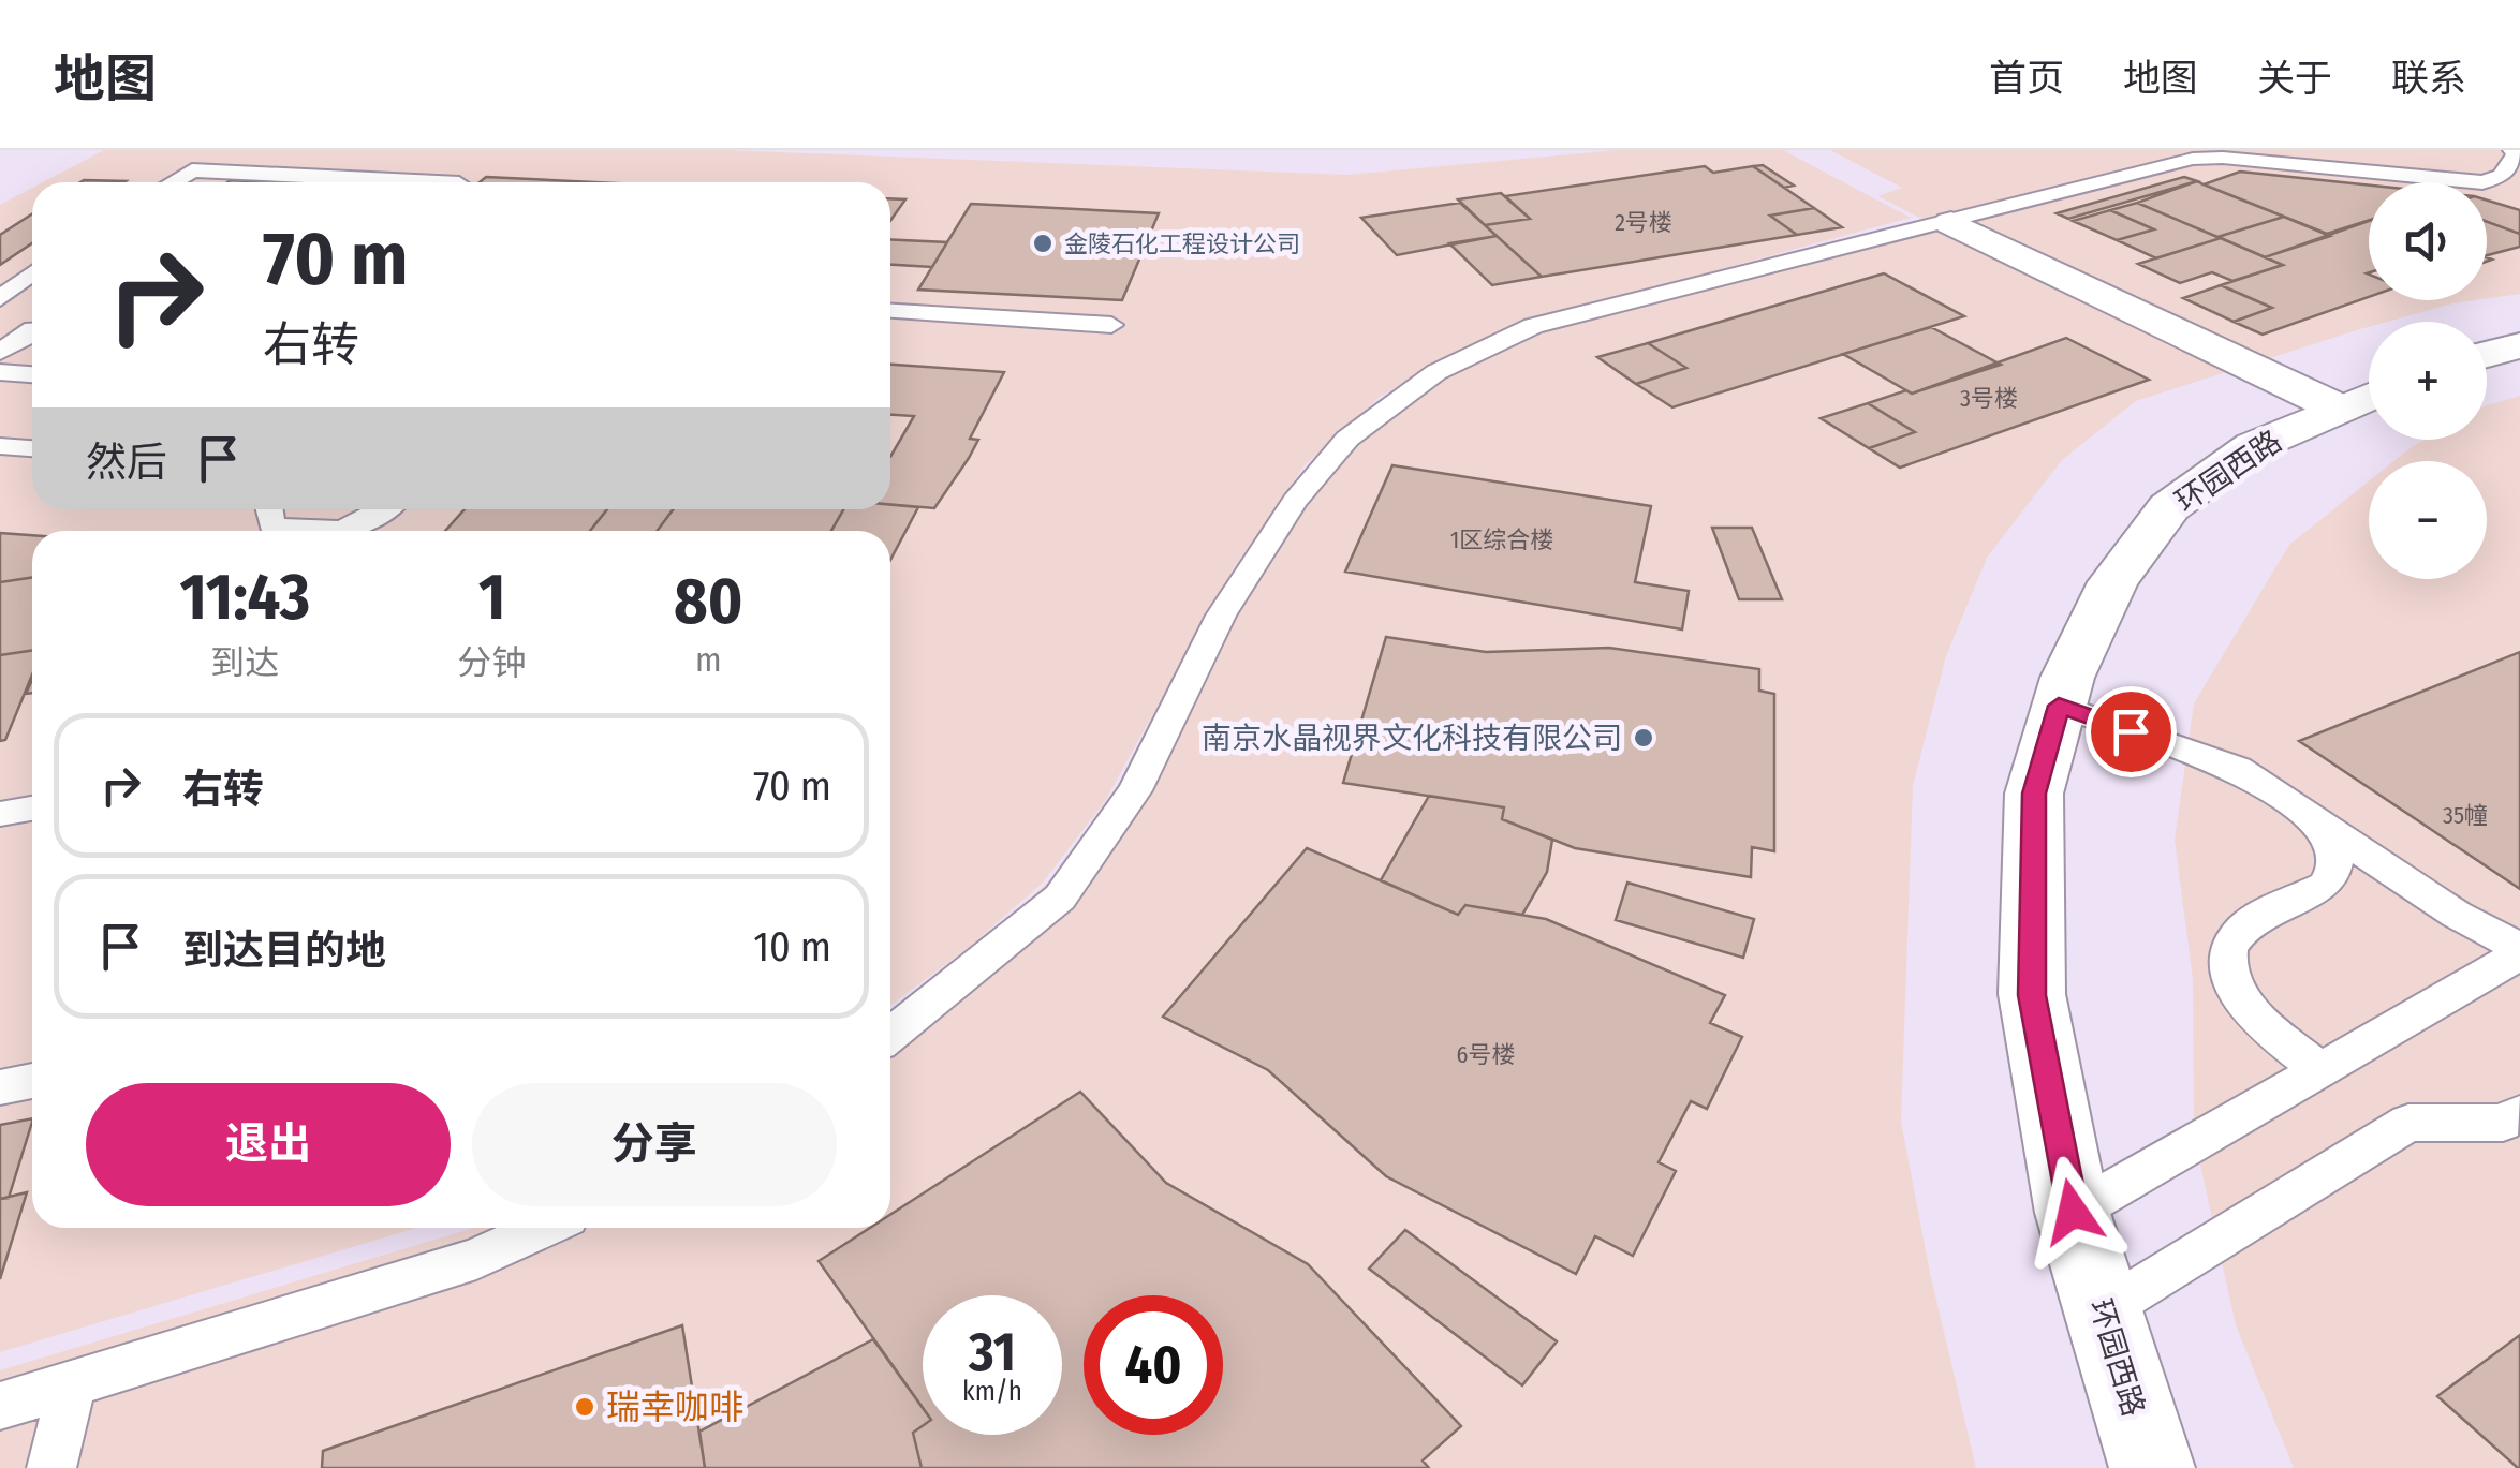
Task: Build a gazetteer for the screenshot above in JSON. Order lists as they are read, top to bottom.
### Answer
{
  "streets": {
    "street": ["环园西路"]
  },
  "places": ["金陵石化工程设计公司", "南京水晶视界文化科技有限公司", "瑞幸咖啡"],
  "house_numbers": [
    "2号楼",
    "3号楼",
    "1区综合楼",
    "35幢",
    "6号楼"
  ],
  "page": {
    "header": "地图",
    "nav": [
      "首页",
      "地图",
      "关于",
      "联系"
    ],
    "map_buttons": ["+", "−"],
    "turn": ["70 m", "右转"],
    "then": "然后",
    "eta": [
      "11:43",
      "到达",
      "1",
      "分钟",
      "80",
      "m"
    ],
    "list": [
      {
        "name": "右转",
        "value": "70 m"
      },
      {
        "name": "到达目的地",
        "value": "10 m"
      }
    ],
    "buttons": ["退出", "分享"],
    "speed": "31 km/h",
    "limit": "40"
  }
}
